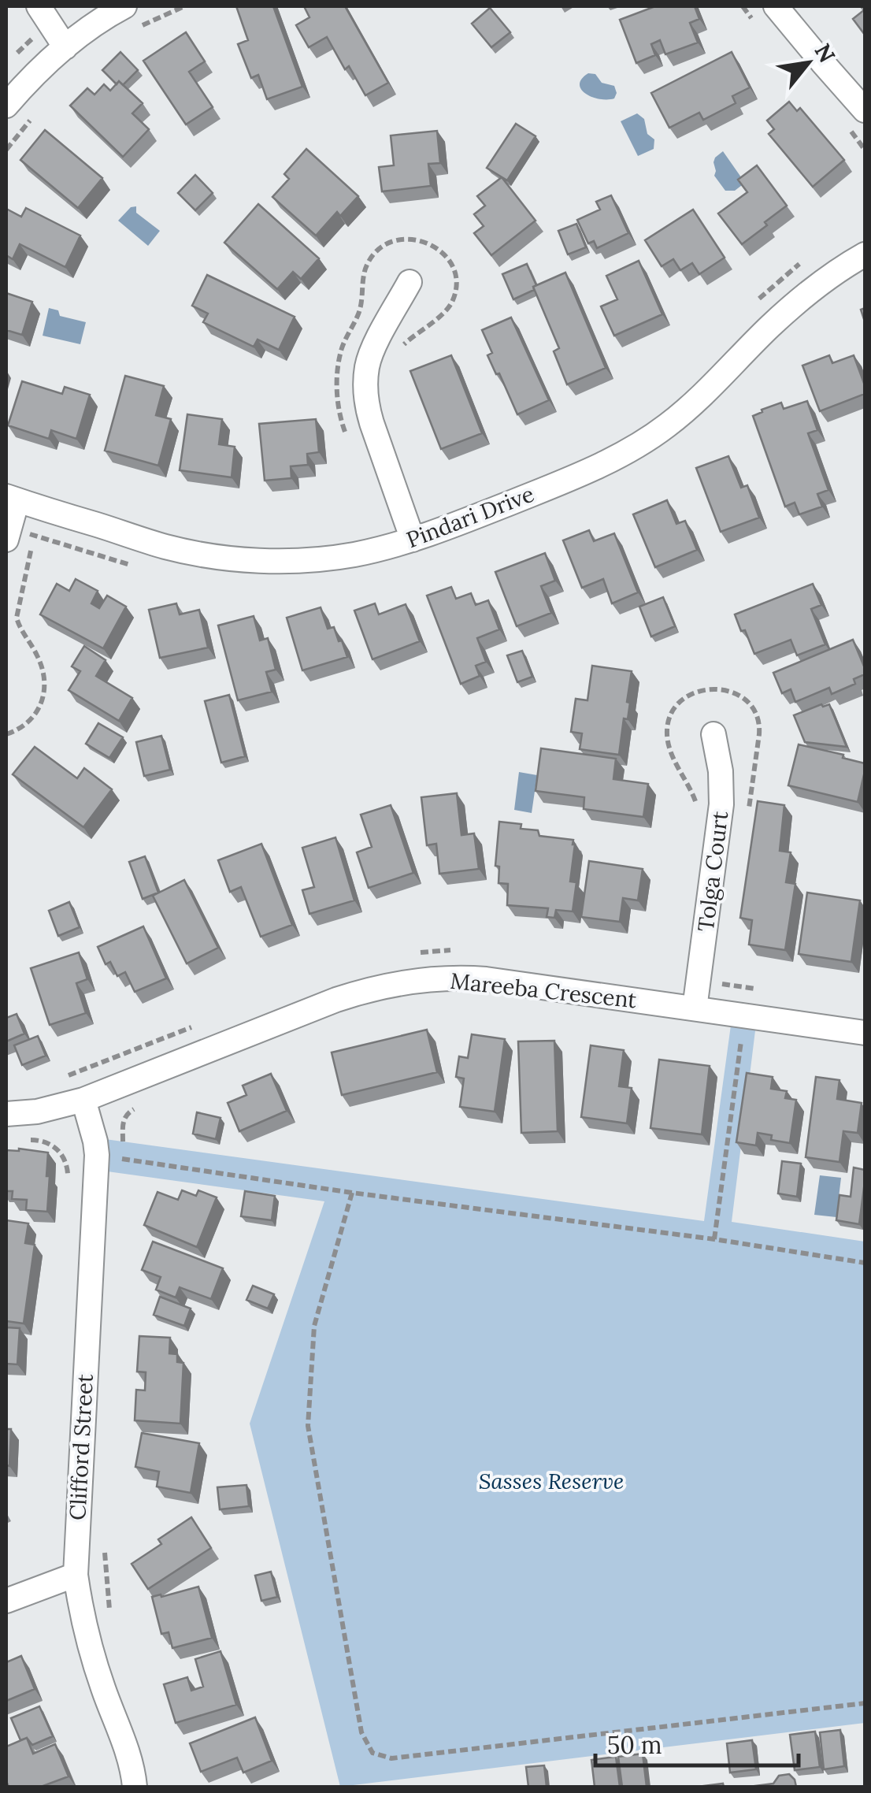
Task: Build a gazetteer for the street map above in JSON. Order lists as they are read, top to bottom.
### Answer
{
  "streets": {
    "street": [
      "Pindari Drive",
      "Tolga Court",
      "Mareeba Crescent",
      "Clifford Street"
    ]
  },
  "crossings": [
    ["Tolga Court", "Mareeba Crescent"],
    ["Mareeba Crescent", "Clifford Street"]
  ],
  "parks": ["Sasses Reserve"],
  "scale_bar": "50 m",
  "north": "top right"
}
